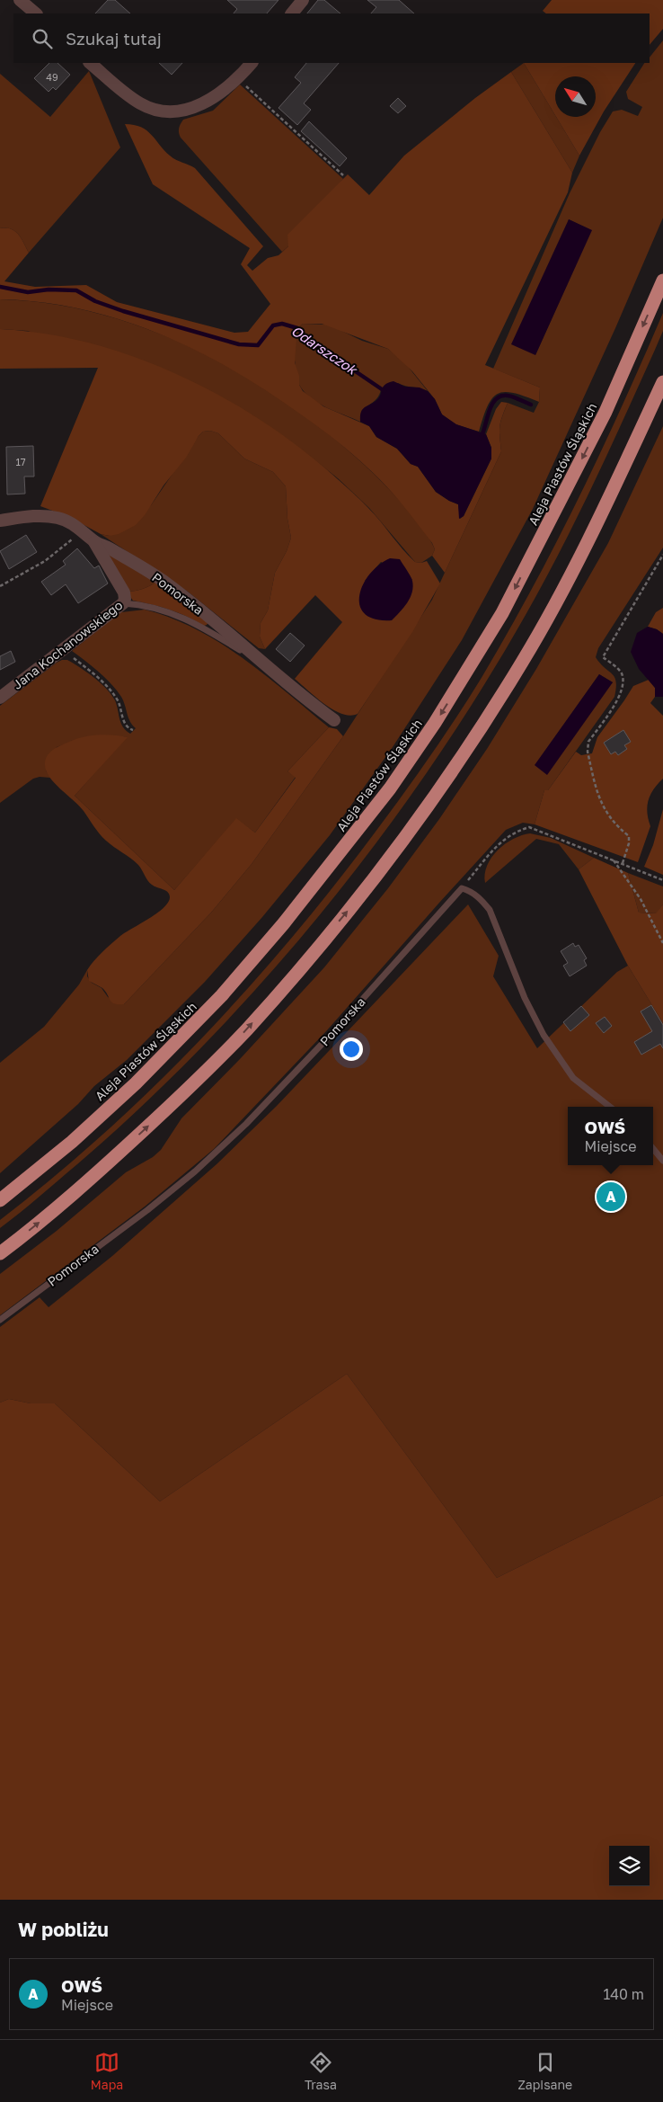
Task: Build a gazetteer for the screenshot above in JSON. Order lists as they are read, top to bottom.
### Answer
{
  "streets": {
    "highway": ["Aleja Piastów Śląskich"],
    "street": ["Pomorska", "Jana Kochanowskiego"]
  },
  "crossings": [
    ["Pomorska", "Jana Kochanowskiego"]
  ],
  "water": ["Odarszczok"],
  "house_numbers": ["49", "17"],
  "north": "top left",
  "page": {
    "search": "Szukaj tutaj",
    "popup": ["OWŚ", "Miejsce"],
    "pins": "A",
    "heading": "W pobliżu",
    "list": [
      {
        "mark": "A",
        "name": "OWŚ",
        "note": "Miejsce",
        "value": "140 m"
      }
    ],
    "nav": ["Mapa", "Trasa", "Zapisane"]
  }
}
